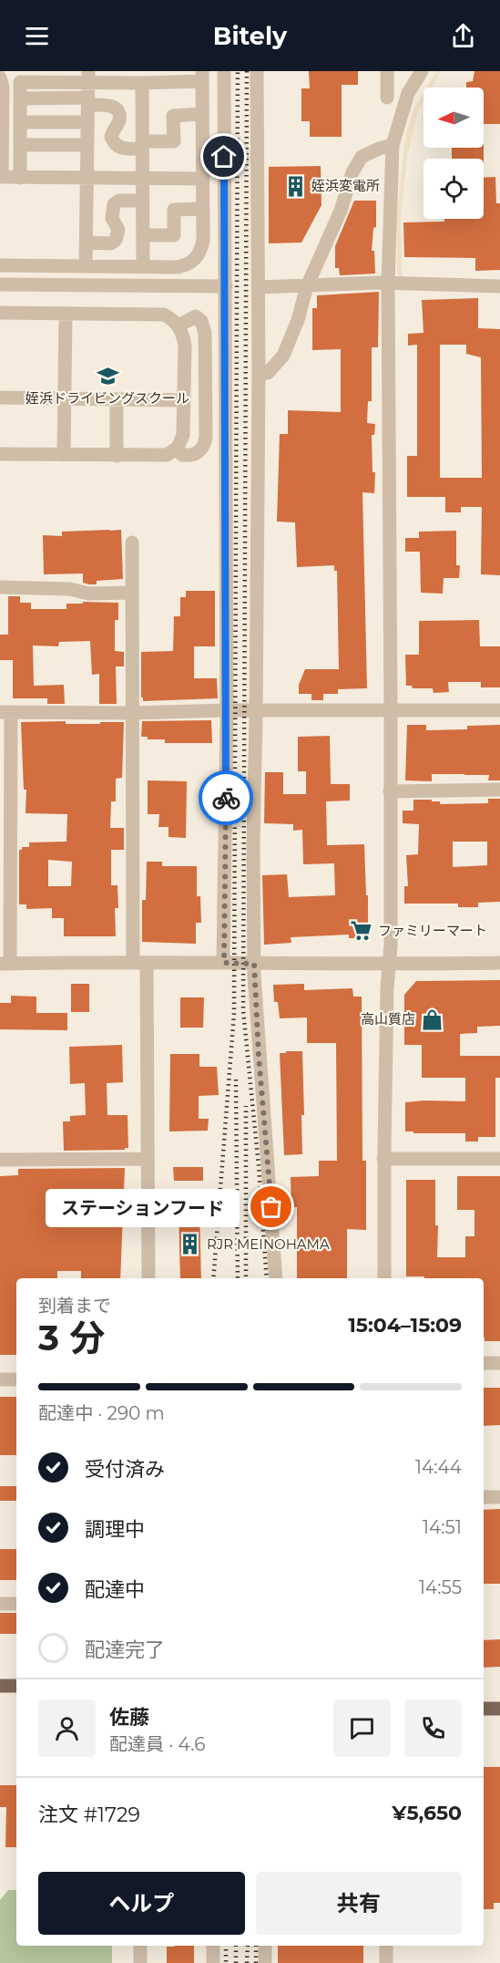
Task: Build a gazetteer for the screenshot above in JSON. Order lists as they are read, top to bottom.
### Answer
{
  "places": {
    "building": ["姪浜変電所", "RJR MEINOHAMA"],
    "school or university": ["姪浜ドライビングスクール"],
    "supermarket": ["ファミリーマート"],
    "shop": ["高山質店"],
    "other": ["ステーションフード"]
  },
  "north": "left",
  "page": {
    "header": "Bitely",
    "bubble": "ステーションフード",
    "heading": ["3 分", "到着まで", "15:04–15:09"],
    "panel": [
      "佐藤",
      "配達員 · 4.6",
      "注文 #1729",
      "¥5,650"
    ],
    "bar": "配達中 · 290 m",
    "list": [
      ["受付済み", "14:44"],
      ["調理中", "14:51"],
      ["配達中", "14:55"],
      "配達完了"
    ],
    "buttons": ["ヘルプ", "共有"]
  }
}
